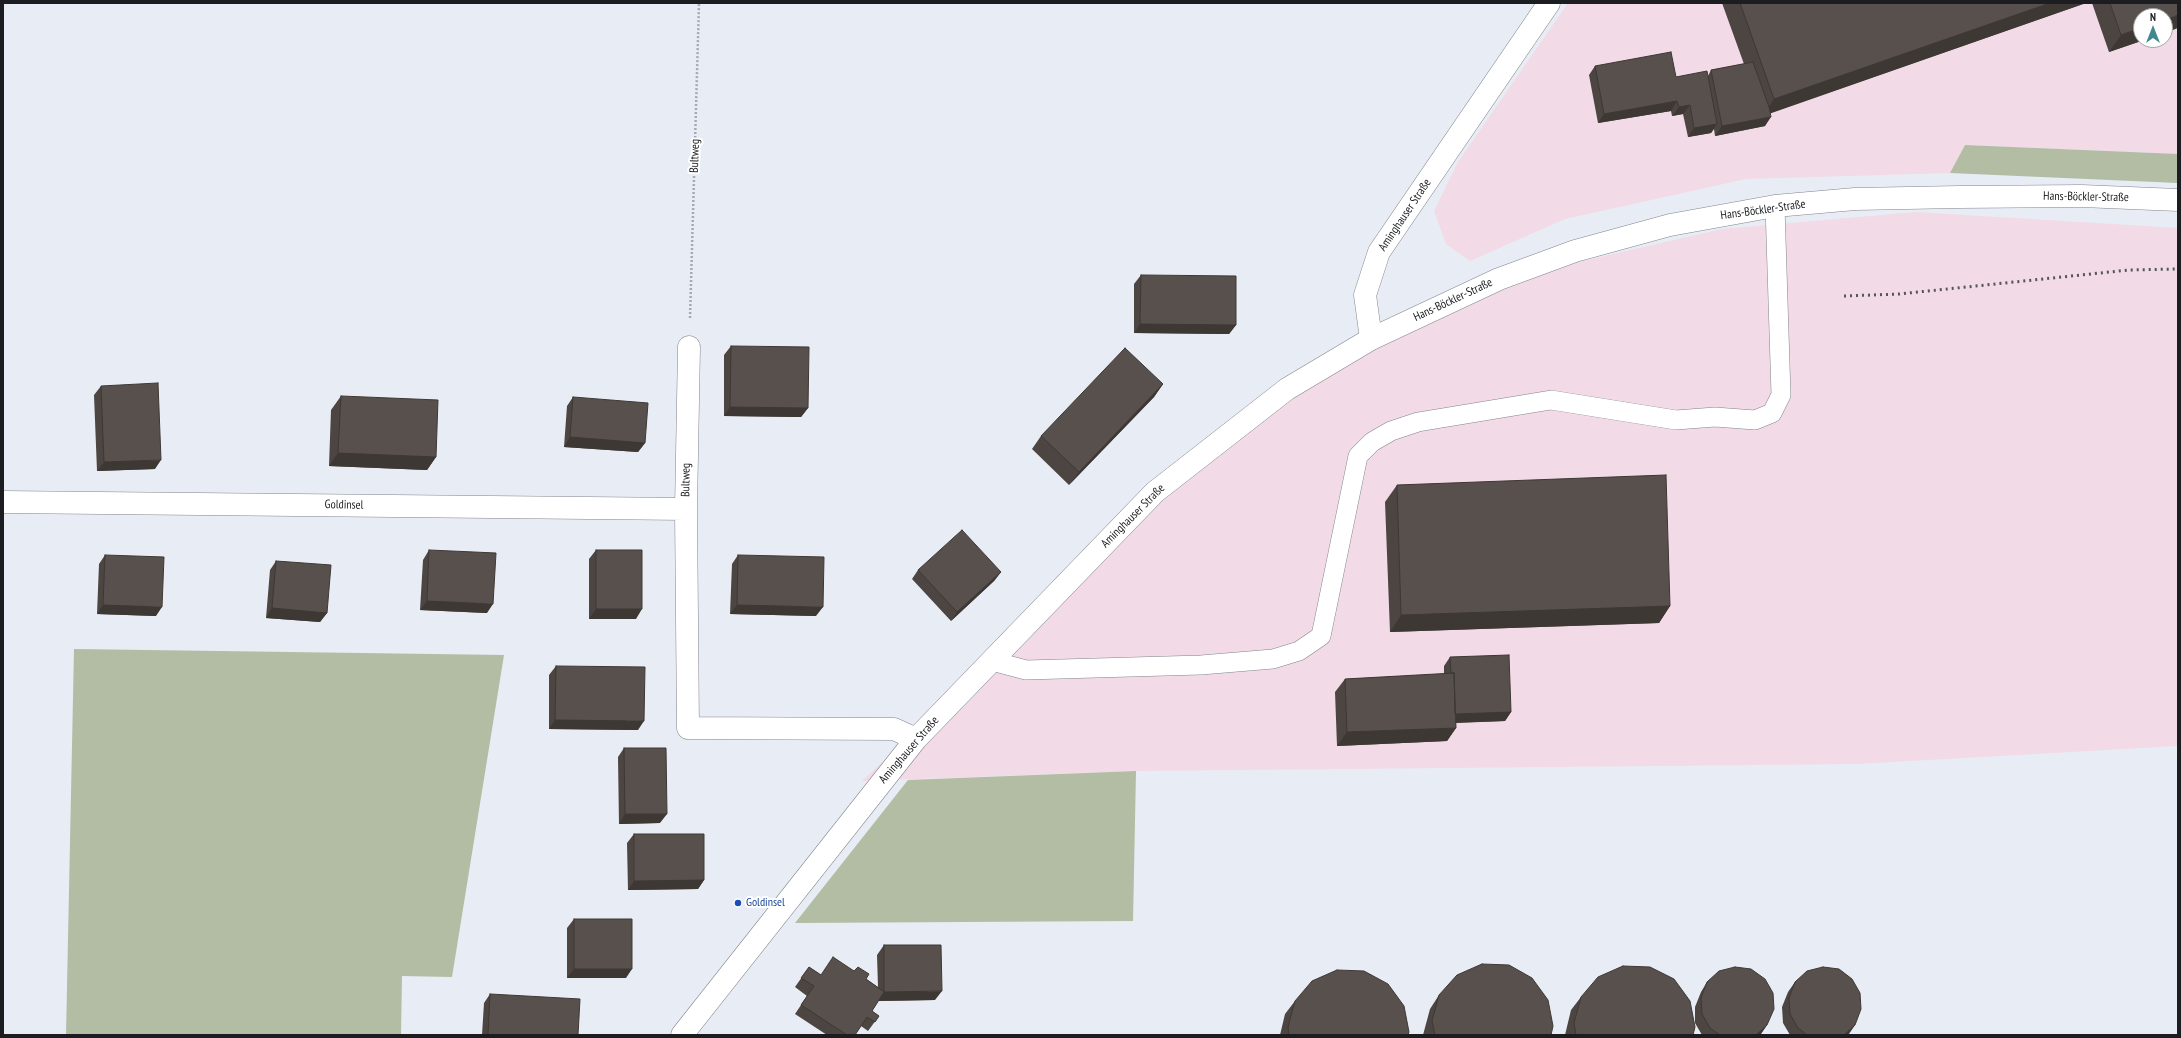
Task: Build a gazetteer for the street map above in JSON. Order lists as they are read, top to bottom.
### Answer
{
  "streets": {
    "street": [
      "Bultweg",
      "Hans-Böckler-Straße",
      "Aminghauser Straße",
      "Goldinsel"
    ]
  },
  "crossings": [
    ["Bultweg", "Aminghauser Straße"],
    ["Bultweg", "Goldinsel"],
    ["Hans-Böckler-Straße", "Aminghauser Straße"]
  ],
  "places": ["Goldinsel"],
  "north": "top"
}
